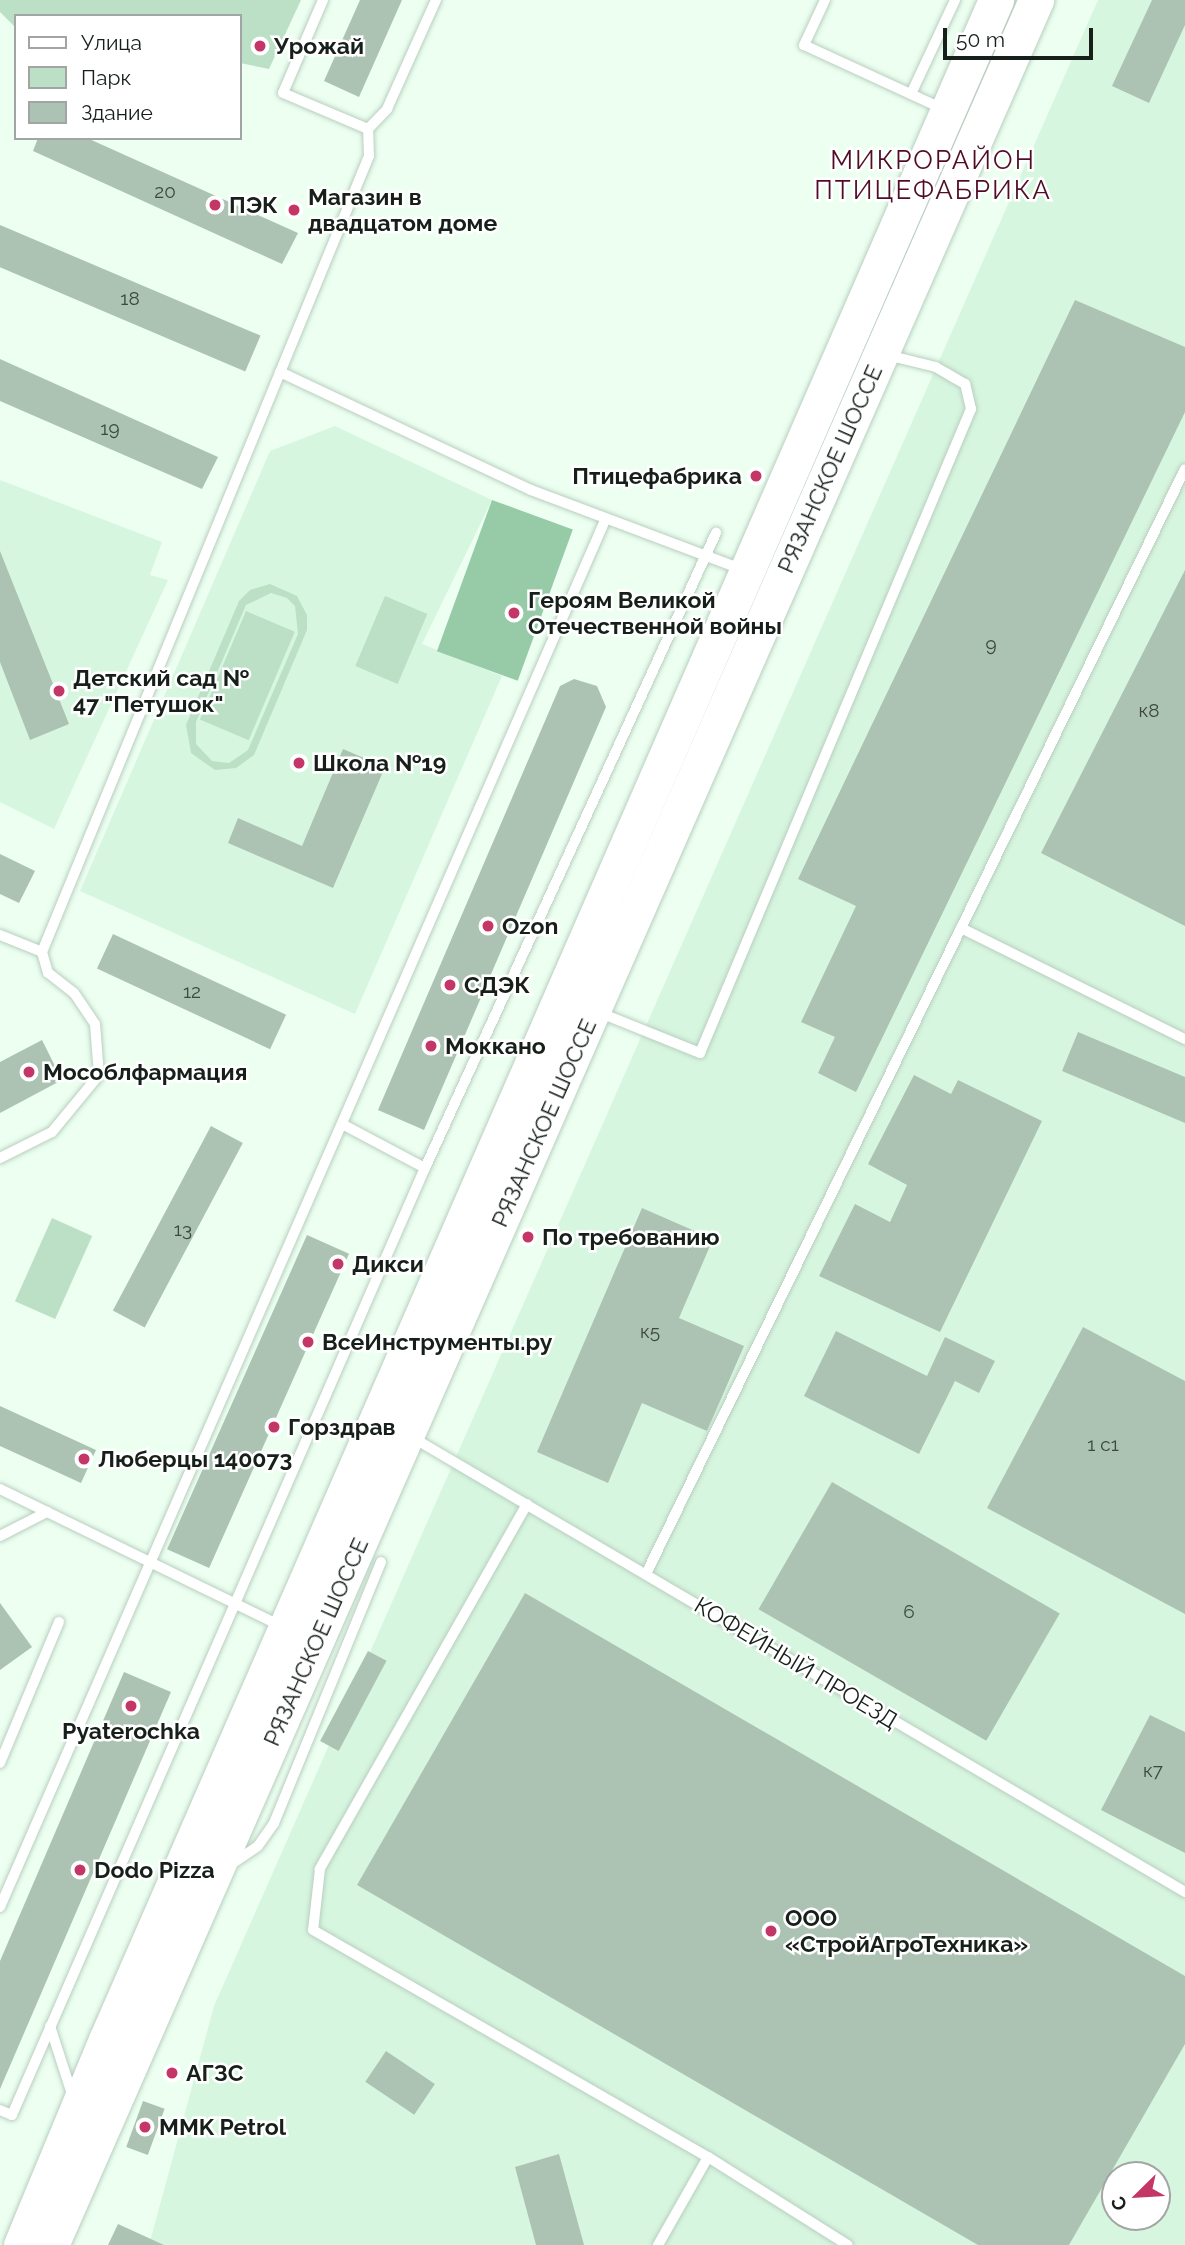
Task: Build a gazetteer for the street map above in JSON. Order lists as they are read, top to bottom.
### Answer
{
  "streets": {
    "main road": ["РЯЗАНСКОЕ ШОССЕ"],
    "lane": ["КОФЕЙНЫЙ ПРОЕЗД"]
  },
  "crossings": [
    ["РЯЗАНСКОЕ ШОССЕ", "КОФЕЙНЫЙ ПРОЕЗД"]
  ],
  "districts": ["МИКРОРАЙОН ПТИЦЕФАБРИКА"],
  "places": [
    "Урожай",
    "ПЭК",
    "Магазин в двадцатом доме",
    "Птицефабрика",
    "Героям Великой Отечественной войны",
    "Детский сад № 47 \"Петушок\"",
    "Школа №19",
    "Ozon",
    "СДЭК",
    "Моккано",
    "Мособлфармация",
    "По требованию",
    "Дикси",
    "ВсеИнструменты.ру",
    "Горздрав",
    "Люберцы 140073",
    "Pyaterochka",
    "Dodo Pizza",
    "ООО «СтройАгроТехника»",
    "АГЗС",
    "MMK Petrol"
  ],
  "house_numbers": [
    "20",
    "18",
    "19",
    "9",
    "к8",
    "12",
    "13",
    "к5",
    "1 с1",
    "6",
    "к7"
  ],
  "legend": ["Улица", "Парк", "Здание"],
  "scale_bar": "50 m",
  "north": "bottom left"
}
